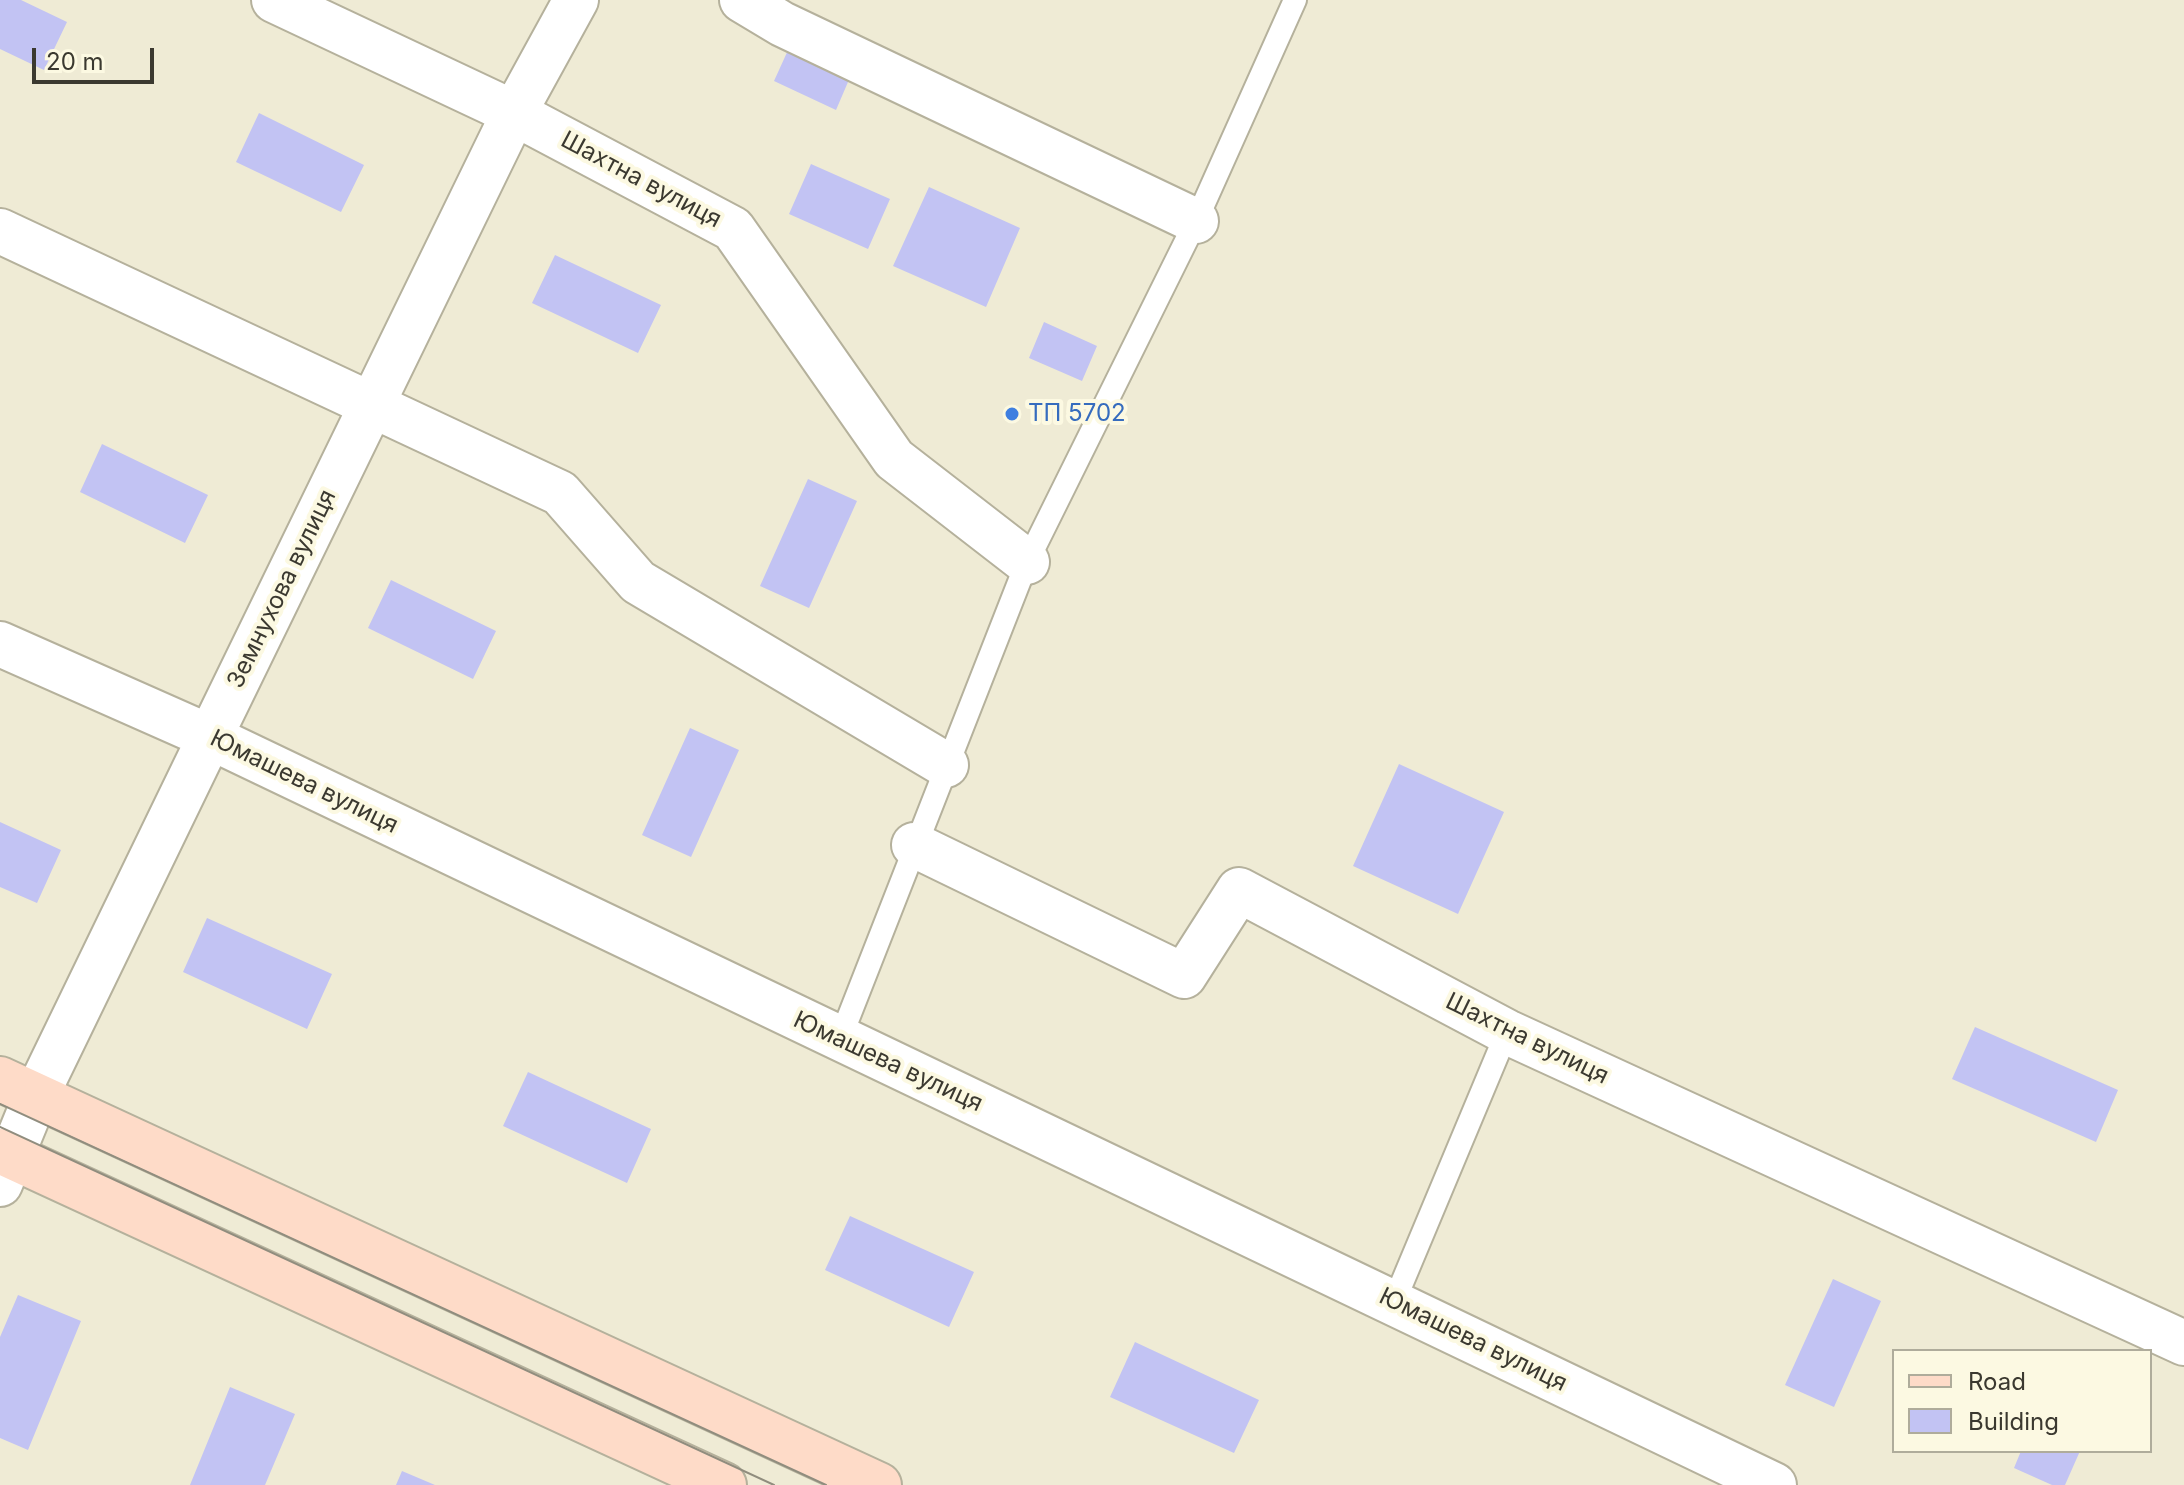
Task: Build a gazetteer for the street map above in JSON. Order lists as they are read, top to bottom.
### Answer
{
  "streets": {
    "street": ["Шахтна вулиця", "Земнухова вулиця", "Юмашева вулиця"]
  },
  "crossings": [
    ["Шахтна вулиця", "Земнухова вулиця"],
    ["Земнухова вулиця", "Юмашева вулиця"]
  ],
  "places": ["ТП 5702"],
  "legend": ["Road", "Building"],
  "scale_bar": "20 m"
}
